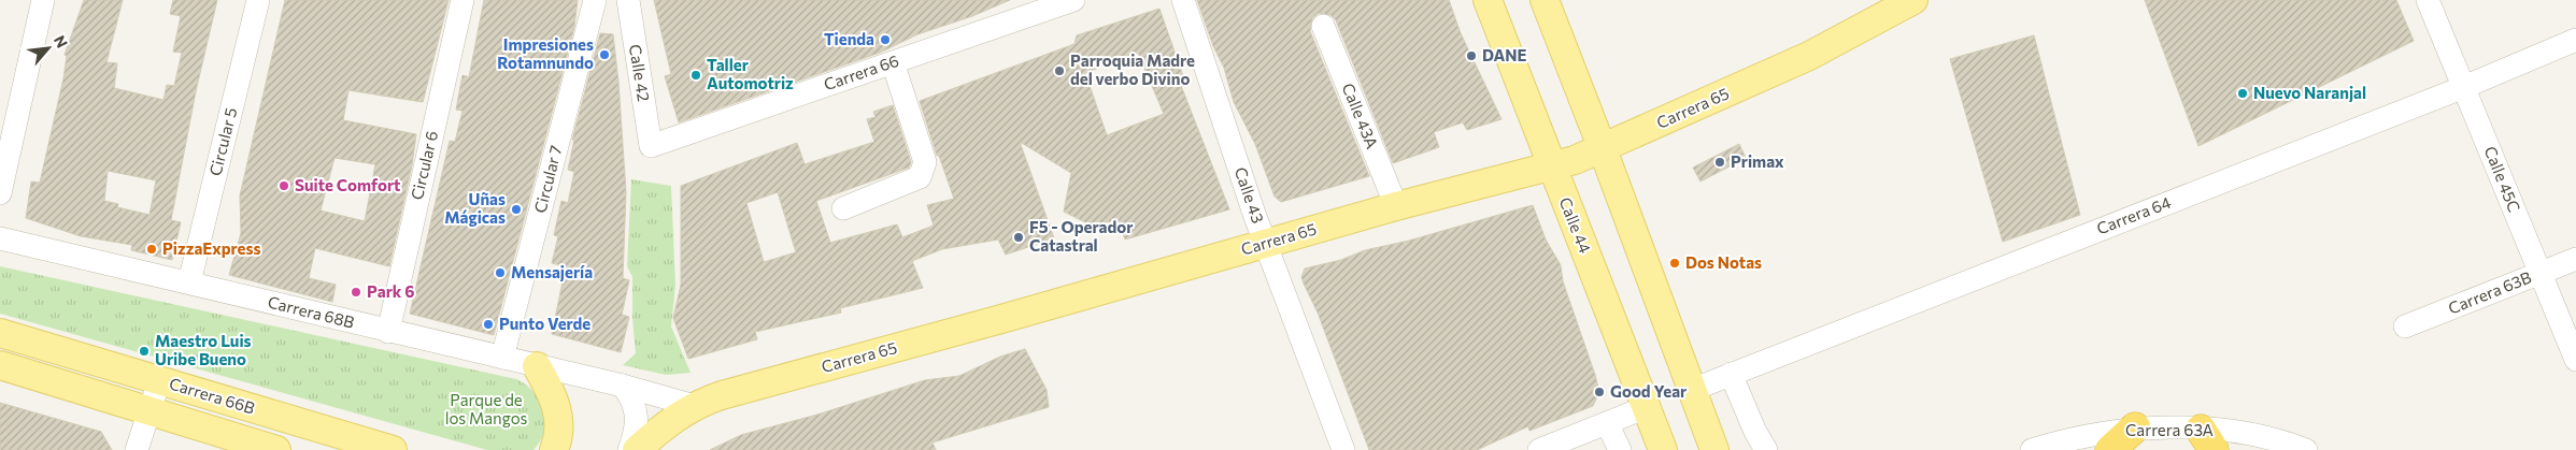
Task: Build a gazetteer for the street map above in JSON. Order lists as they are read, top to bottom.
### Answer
{
  "streets": {
    "main road": ["Carrera 65", "Calle 44", "Carrera 66B"],
    "street": [
      "Calle 42",
      "Carrera 66",
      "Calle 43A",
      "Circular 5",
      "Circular 6",
      "Circular 7",
      "Calle 45C",
      "Calle 43",
      "Carrera 64",
      "Carrera 63B",
      "Carrera 68B",
      "Carrera 63A"
    ]
  },
  "crossings": [
    ["Calle 42", "Carrera 66"],
    ["Carrera 65", "Calle 43A"],
    ["Carrera 65", "Calle 43"],
    ["Carrera 65", "Calle 44"],
    ["Carrera 65", "Carrera 68B"],
    ["Circular 5", "Carrera 68B"],
    ["Circular 6", "Carrera 68B"],
    ["Circular 7", "Carrera 68B"],
    ["Calle 45C", "Carrera 64"],
    ["Calle 45C", "Carrera 63B"]
  ],
  "parks": ["Parque de los Mangos"],
  "places": [
    "Tienda",
    "Impresiones Rotamnundo",
    "DANE",
    "Parroquia Madre del verbo Divino",
    "Taller Automotriz",
    "Nuevo Naranjal",
    "Primax",
    "Suite Comfort",
    "Uñas Mágicas",
    "F5 - Operador Catastral",
    "PizzaExpress",
    "Dos Notas",
    "Mensajería",
    "Park 6",
    "Punto Verde",
    "Maestro Luis Uribe Bueno",
    "Good Year"
  ],
  "north": "top right"
}
